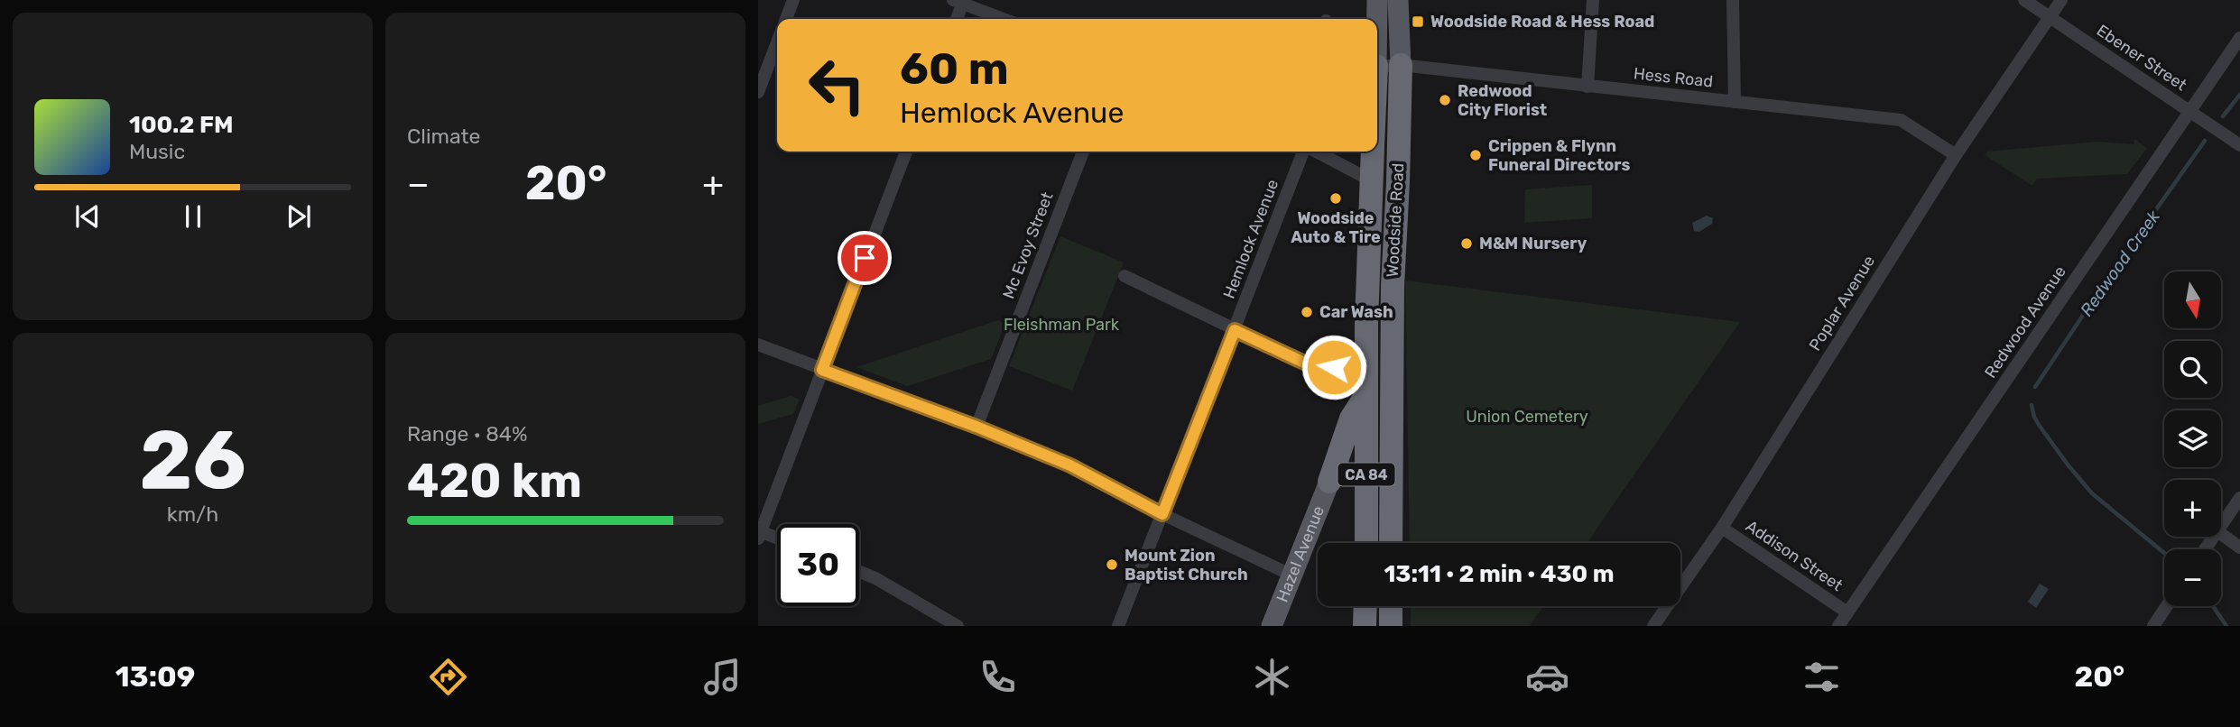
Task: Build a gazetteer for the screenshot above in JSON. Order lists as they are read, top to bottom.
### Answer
{
  "streets": {
    "highway": ["Woodside Road", "CA 84"],
    "main road": ["Hazel Avenue"],
    "street": [
      "Ebener Street",
      "Hess Road",
      "Hemlock Avenue",
      "Mc Evoy Street",
      "Poplar Avenue",
      "Redwood Avenue",
      "Addison Street"
    ]
  },
  "crossings": [
    ["Ebener Street", "Poplar Avenue"],
    ["Ebener Street", "Redwood Avenue"],
    ["Hess Road", "Woodside Road"],
    ["Hess Road", "Poplar Avenue"],
    ["Poplar Avenue", "Addison Street"],
    ["Redwood Avenue", "Addison Street"]
  ],
  "water": ["Redwood Creek"],
  "parks": ["Fleishman Park", "Union Cemetery"],
  "places": {
    "transit": ["Woodside Road & Hess Road"],
    "other": [
      "Redwood City Florist",
      "Crippen & Flynn Funeral Directors",
      "Woodside Auto & Tire",
      "M&M Nursery",
      "Car Wash",
      "Mount Zion Baptist Church"
    ]
  },
  "north": "bottom",
  "page": {
    "tile": [
      "Climate",
      ["26", "km/h"],
      ["Range · 84%", "420 km"]
    ],
    "turn": ["60 m", "Hemlock Avenue"],
    "song": ["100.2 FM", "Music"],
    "heat": ["−", "20°", "+"],
    "map_buttons": ["+", "−"],
    "limit": "30",
    "trip": "13:11 · 2 min · 430 m",
    "tabs": ["13:09", "20°"]
  }
}
